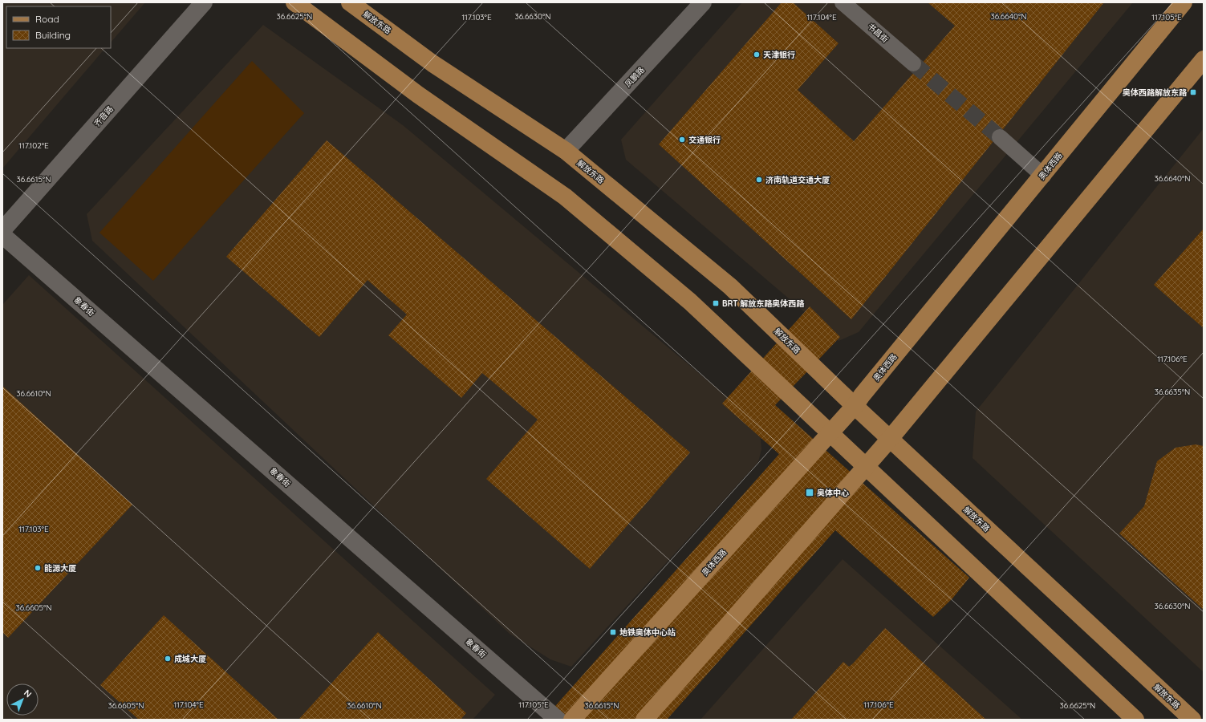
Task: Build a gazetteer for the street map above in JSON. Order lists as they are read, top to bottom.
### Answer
{
  "streets": {
    "main road": ["解放东路", "奥体西路"],
    "street": [
      "书昌街",
      "凤鹏路",
      "齐音路",
      "象春街"
    ]
  },
  "crossings": [
    ["解放东路", "凤鹏路"],
    ["解放东路", "奥体西路"]
  ],
  "places": {
    "other": [
      "天津银行",
      "交通银行",
      "济南轨道交通大厦",
      "能源大厦",
      "成城大厦"
    ],
    "transit": [
      "奥体西路解放东路",
      "BRT 解放东路奥体西路",
      "奥体中心",
      "地铁奥体中心站"
    ]
  },
  "legend": ["Road", "Building"],
  "north": "top right",
  "coordinates": [
    "36.6625°N",
    "36.6630°N",
    "36.6640°N",
    "117.103°E",
    "117.104°E",
    "117.105°E",
    "117.102°E",
    "36.6615°N",
    "117.106°E",
    "36.6635°N",
    "36.6610°N",
    "36.6605°N"
  ]
}
